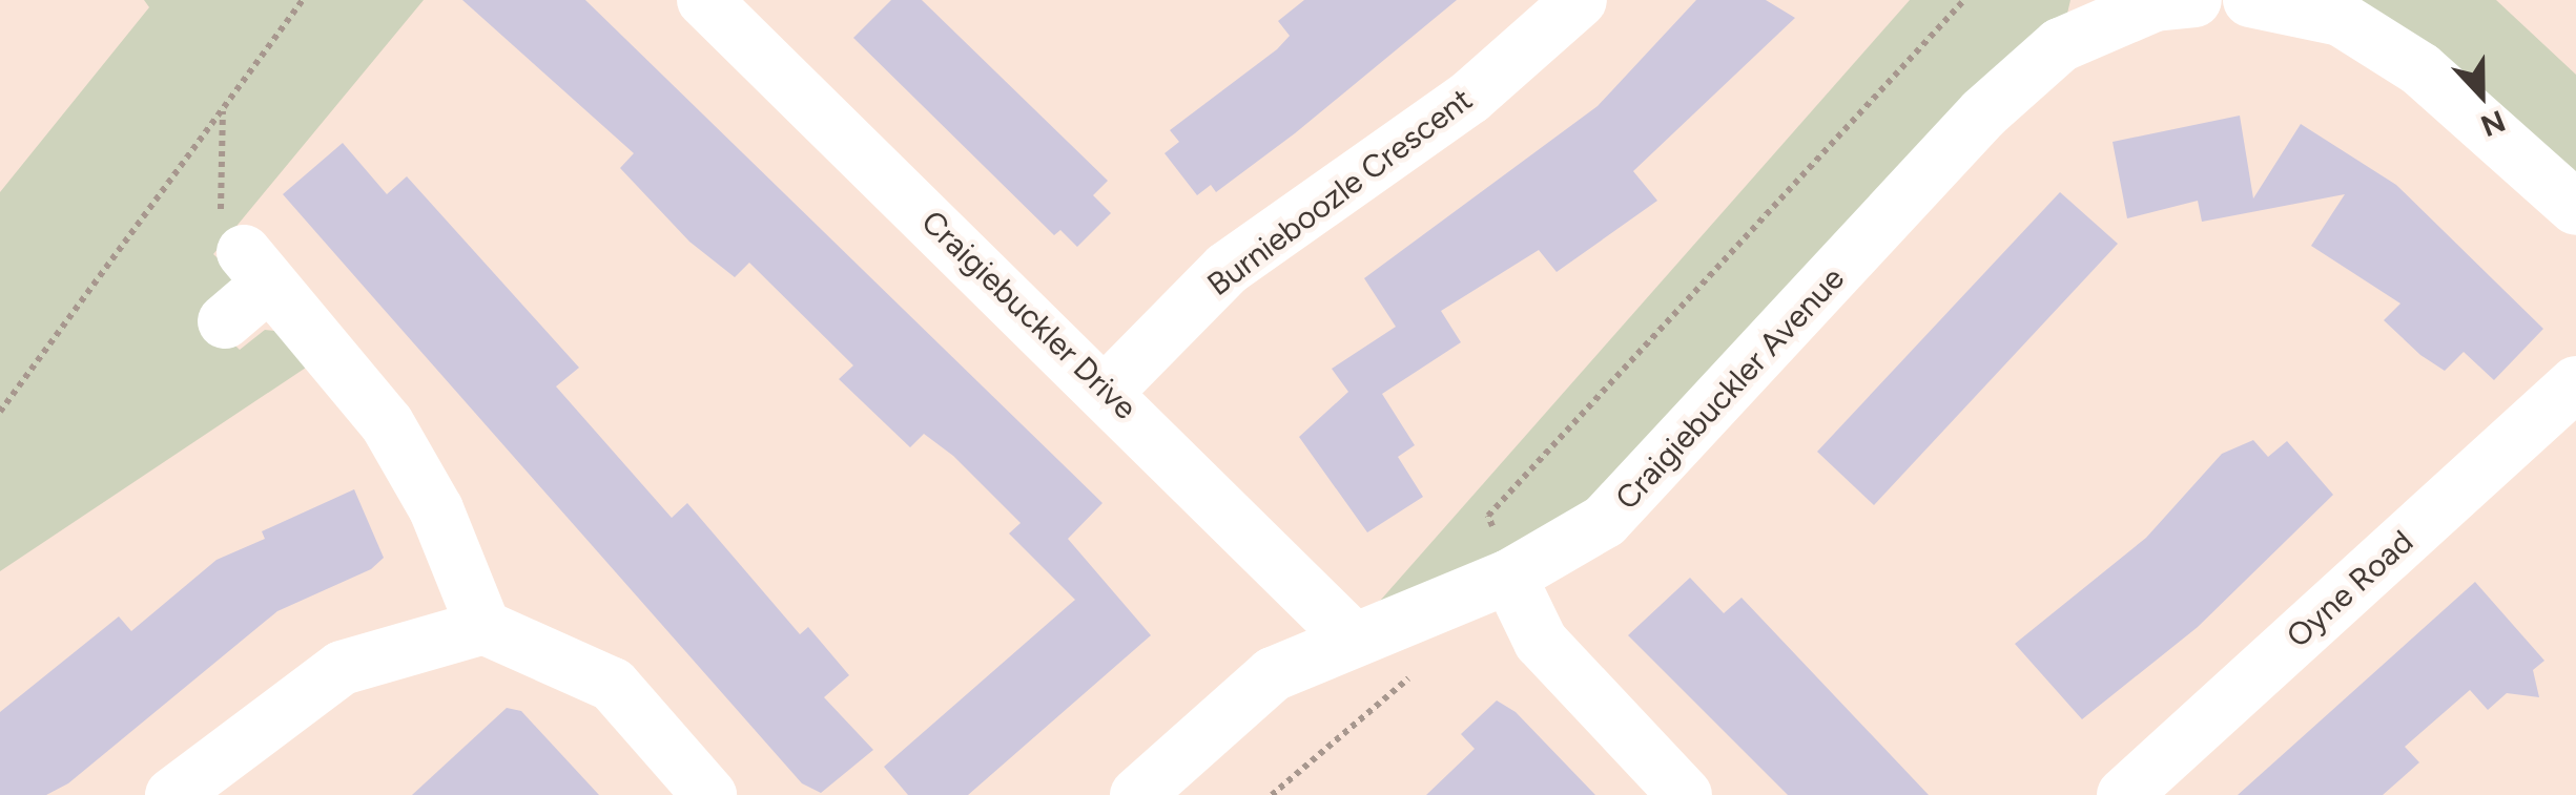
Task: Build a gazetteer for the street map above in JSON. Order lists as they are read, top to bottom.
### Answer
{
  "streets": {
    "street": [
      "Burnieboozle Crescent",
      "Craigiebuckler Drive",
      "Craigiebuckler Avenue",
      "Oyne Road"
    ]
  },
  "crossings": [
    ["Burnieboozle Crescent", "Craigiebuckler Drive"],
    ["Craigiebuckler Drive", "Craigiebuckler Avenue"]
  ],
  "north": "bottom"
}
